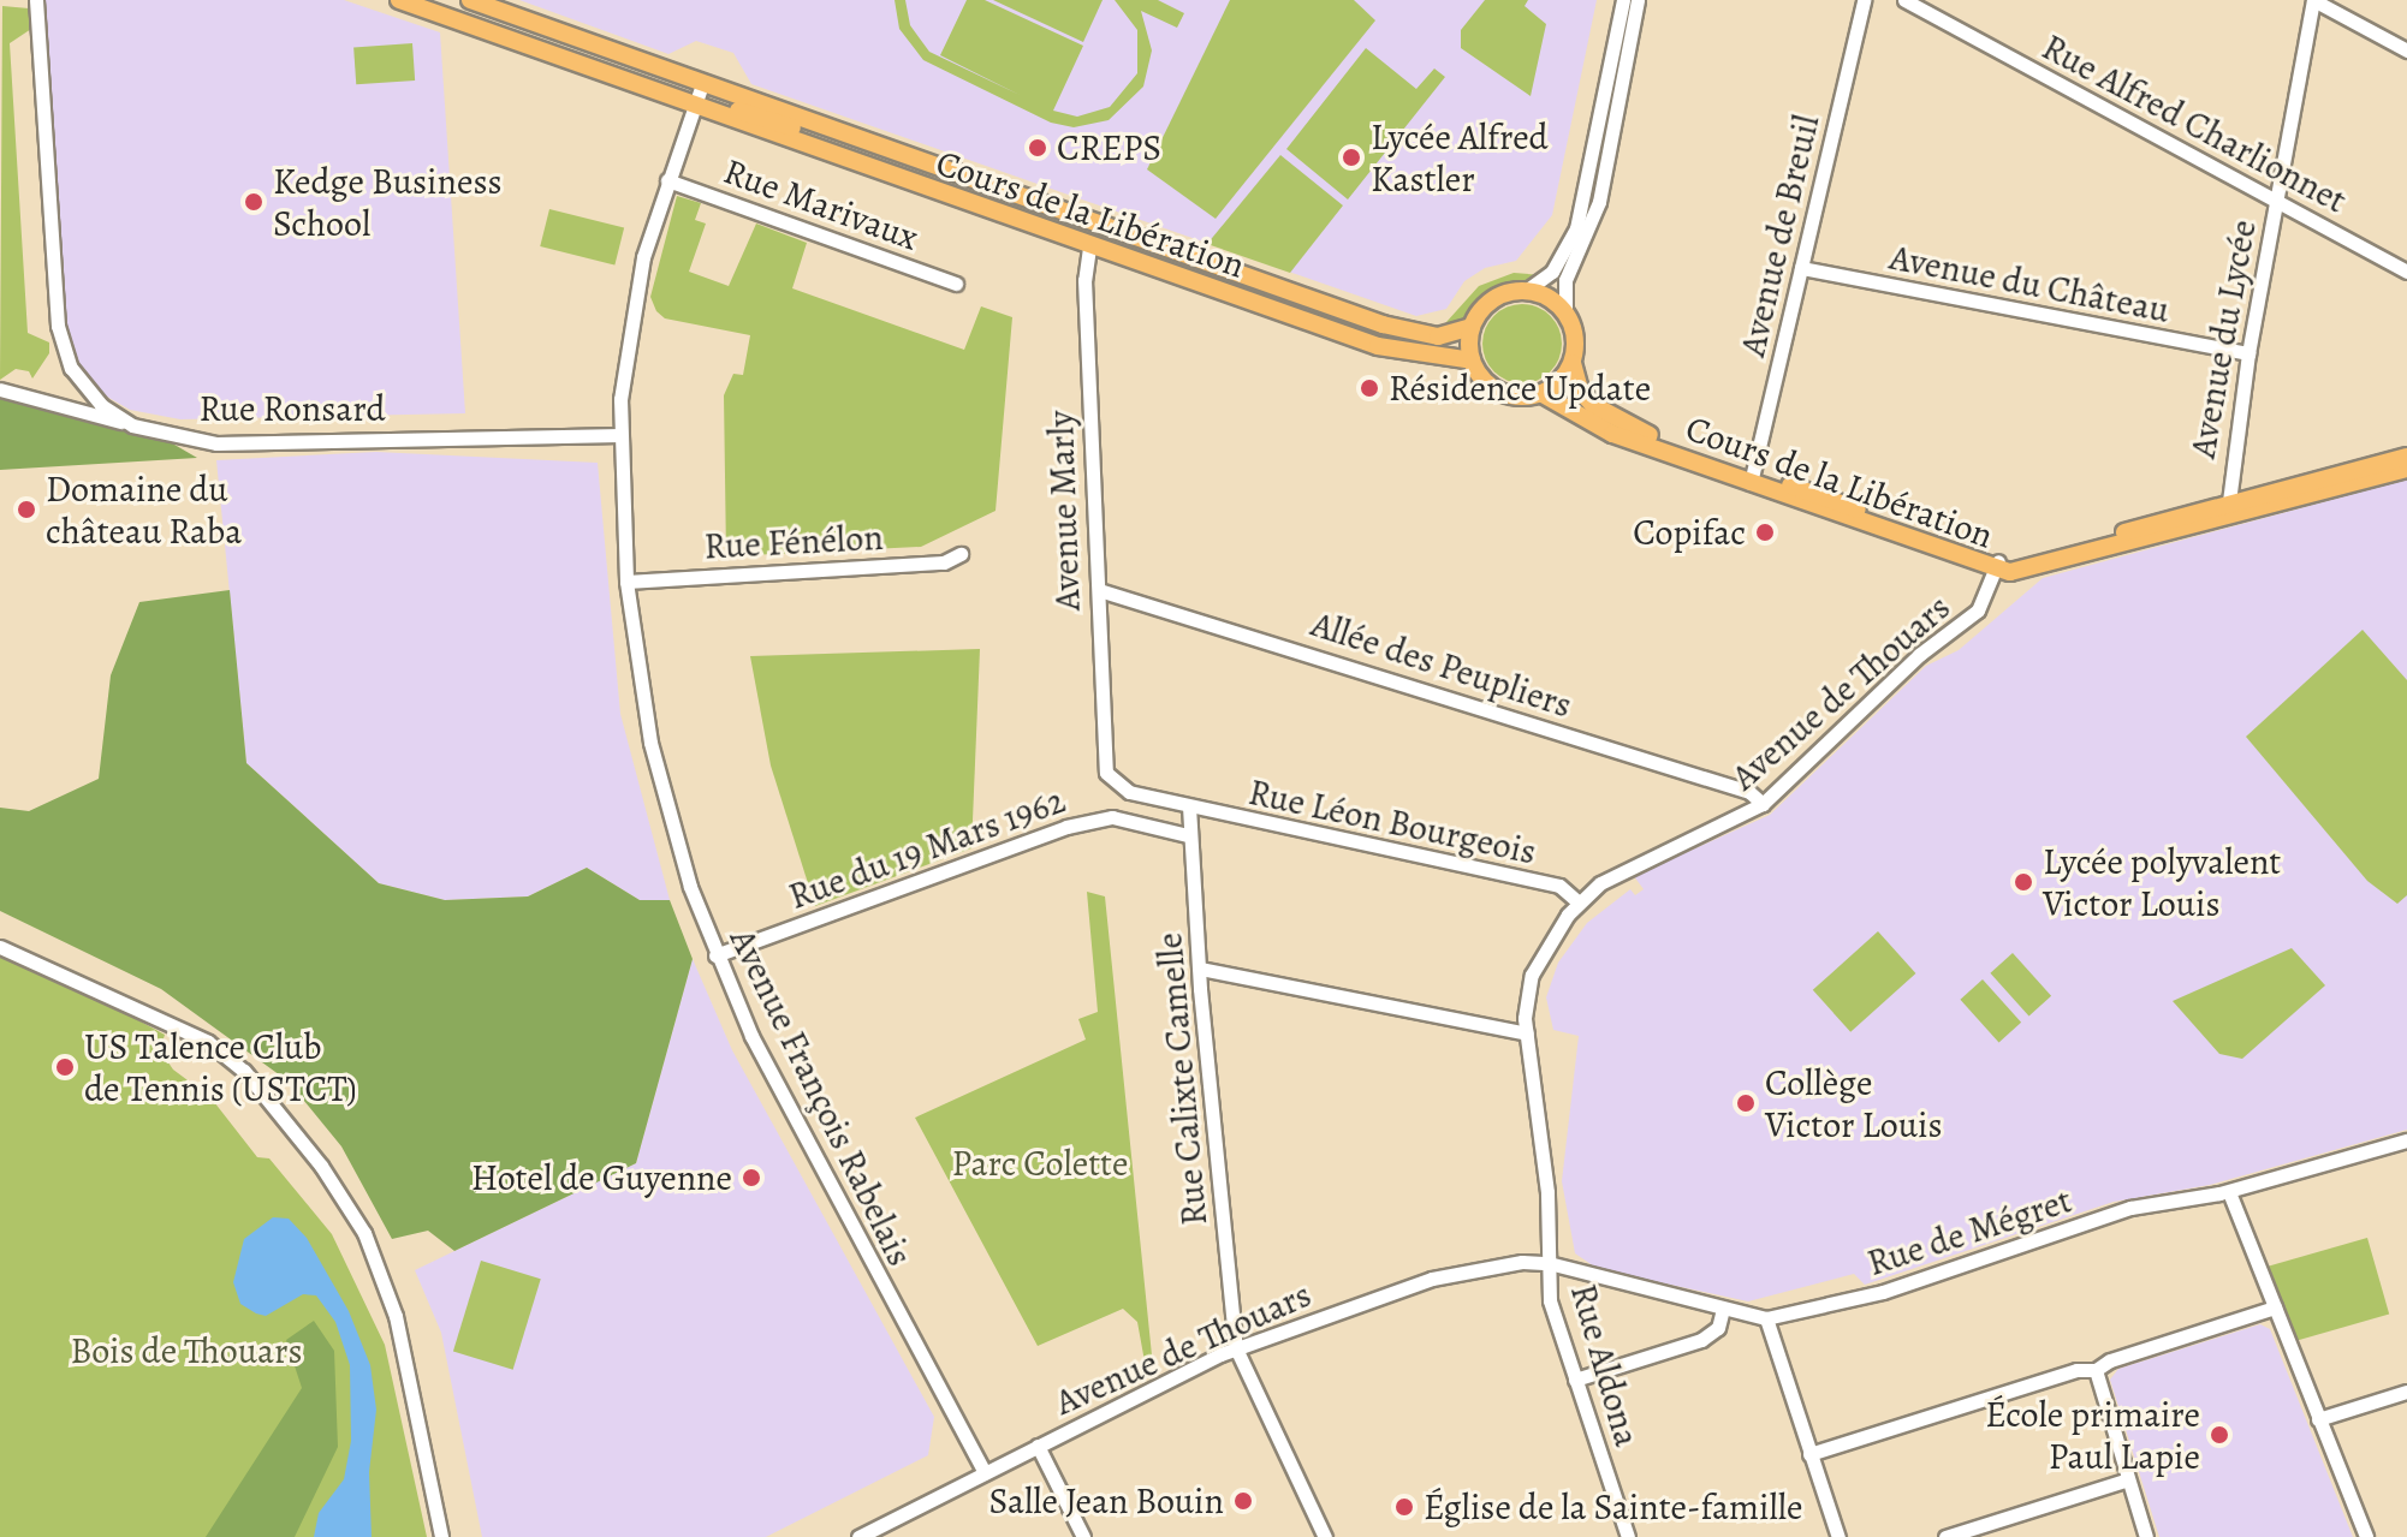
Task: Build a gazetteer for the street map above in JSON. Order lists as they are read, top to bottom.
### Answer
{
  "streets": {
    "main road": ["Cours de la Libération"],
    "street": [
      "Rue Alfred Charlionnet",
      "Rue Marivaux",
      "Avenue de Breuil",
      "Avenue du Château",
      "Avenue du Lycée",
      "Rue Ronsard",
      "Avenue Marly",
      "Rue Fénélon",
      "Allée des Peupliers",
      "Avenue de Thouars",
      "Rue Léon Bourgeois",
      "Rue du 19 Mars 1962",
      "Rue Calixte Camelle",
      "Avenue François Rabelais",
      "Rue de Mégret",
      "Rue Aldona"
    ]
  },
  "crossings": [
    ["Rue Alfred Charlionnet", "Avenue du Lycée"],
    ["Rue Marivaux", "Avenue François Rabelais"],
    ["Cours de la Libération", "Avenue de Breuil"],
    ["Cours de la Libération", "Avenue du Lycée"],
    ["Cours de la Libération", "Avenue Marly"],
    ["Cours de la Libération", "Avenue de Thouars"],
    ["Cours de la Libération", "Avenue François Rabelais"],
    ["Avenue de Breuil", "Avenue du Château"],
    ["Avenue du Château", "Avenue du Lycée"],
    ["Rue Ronsard", "Avenue François Rabelais"],
    ["Avenue Marly", "Allée des Peupliers"],
    ["Avenue Marly", "Rue Léon Bourgeois"],
    ["Rue Fénélon", "Avenue François Rabelais"],
    ["Allée des Peupliers", "Avenue de Thouars"],
    ["Avenue de Thouars", "Rue Léon Bourgeois"],
    ["Avenue de Thouars", "Rue Calixte Camelle"],
    ["Avenue de Thouars", "Avenue François Rabelais"],
    ["Avenue de Thouars", "Rue de Mégret"],
    ["Avenue de Thouars", "Rue Aldona"],
    ["Rue Léon Bourgeois", "Rue Calixte Camelle"],
    ["Rue du 19 Mars 1962", "Rue Calixte Camelle"],
    ["Rue du 19 Mars 1962", "Avenue François Rabelais"],
    ["Rue de Mégret", "Rue Aldona"]
  ],
  "parks": ["Parc Colette", "Bois de Thouars"],
  "places": [
    "CREPS",
    "Lycée Alfred Kastler",
    "Kedge Business School",
    "Résidence Update",
    "Domaine du château Raba",
    "Copifac",
    "Lycée polyvalent Victor Louis",
    "US Talence Club de Tennis (USTCT)",
    "Collège Victor Louis",
    "Hotel de Guyenne",
    "École primaire Paul Lapie",
    "Salle Jean Bouin",
    "Église de la Sainte-famille"
  ]
}
